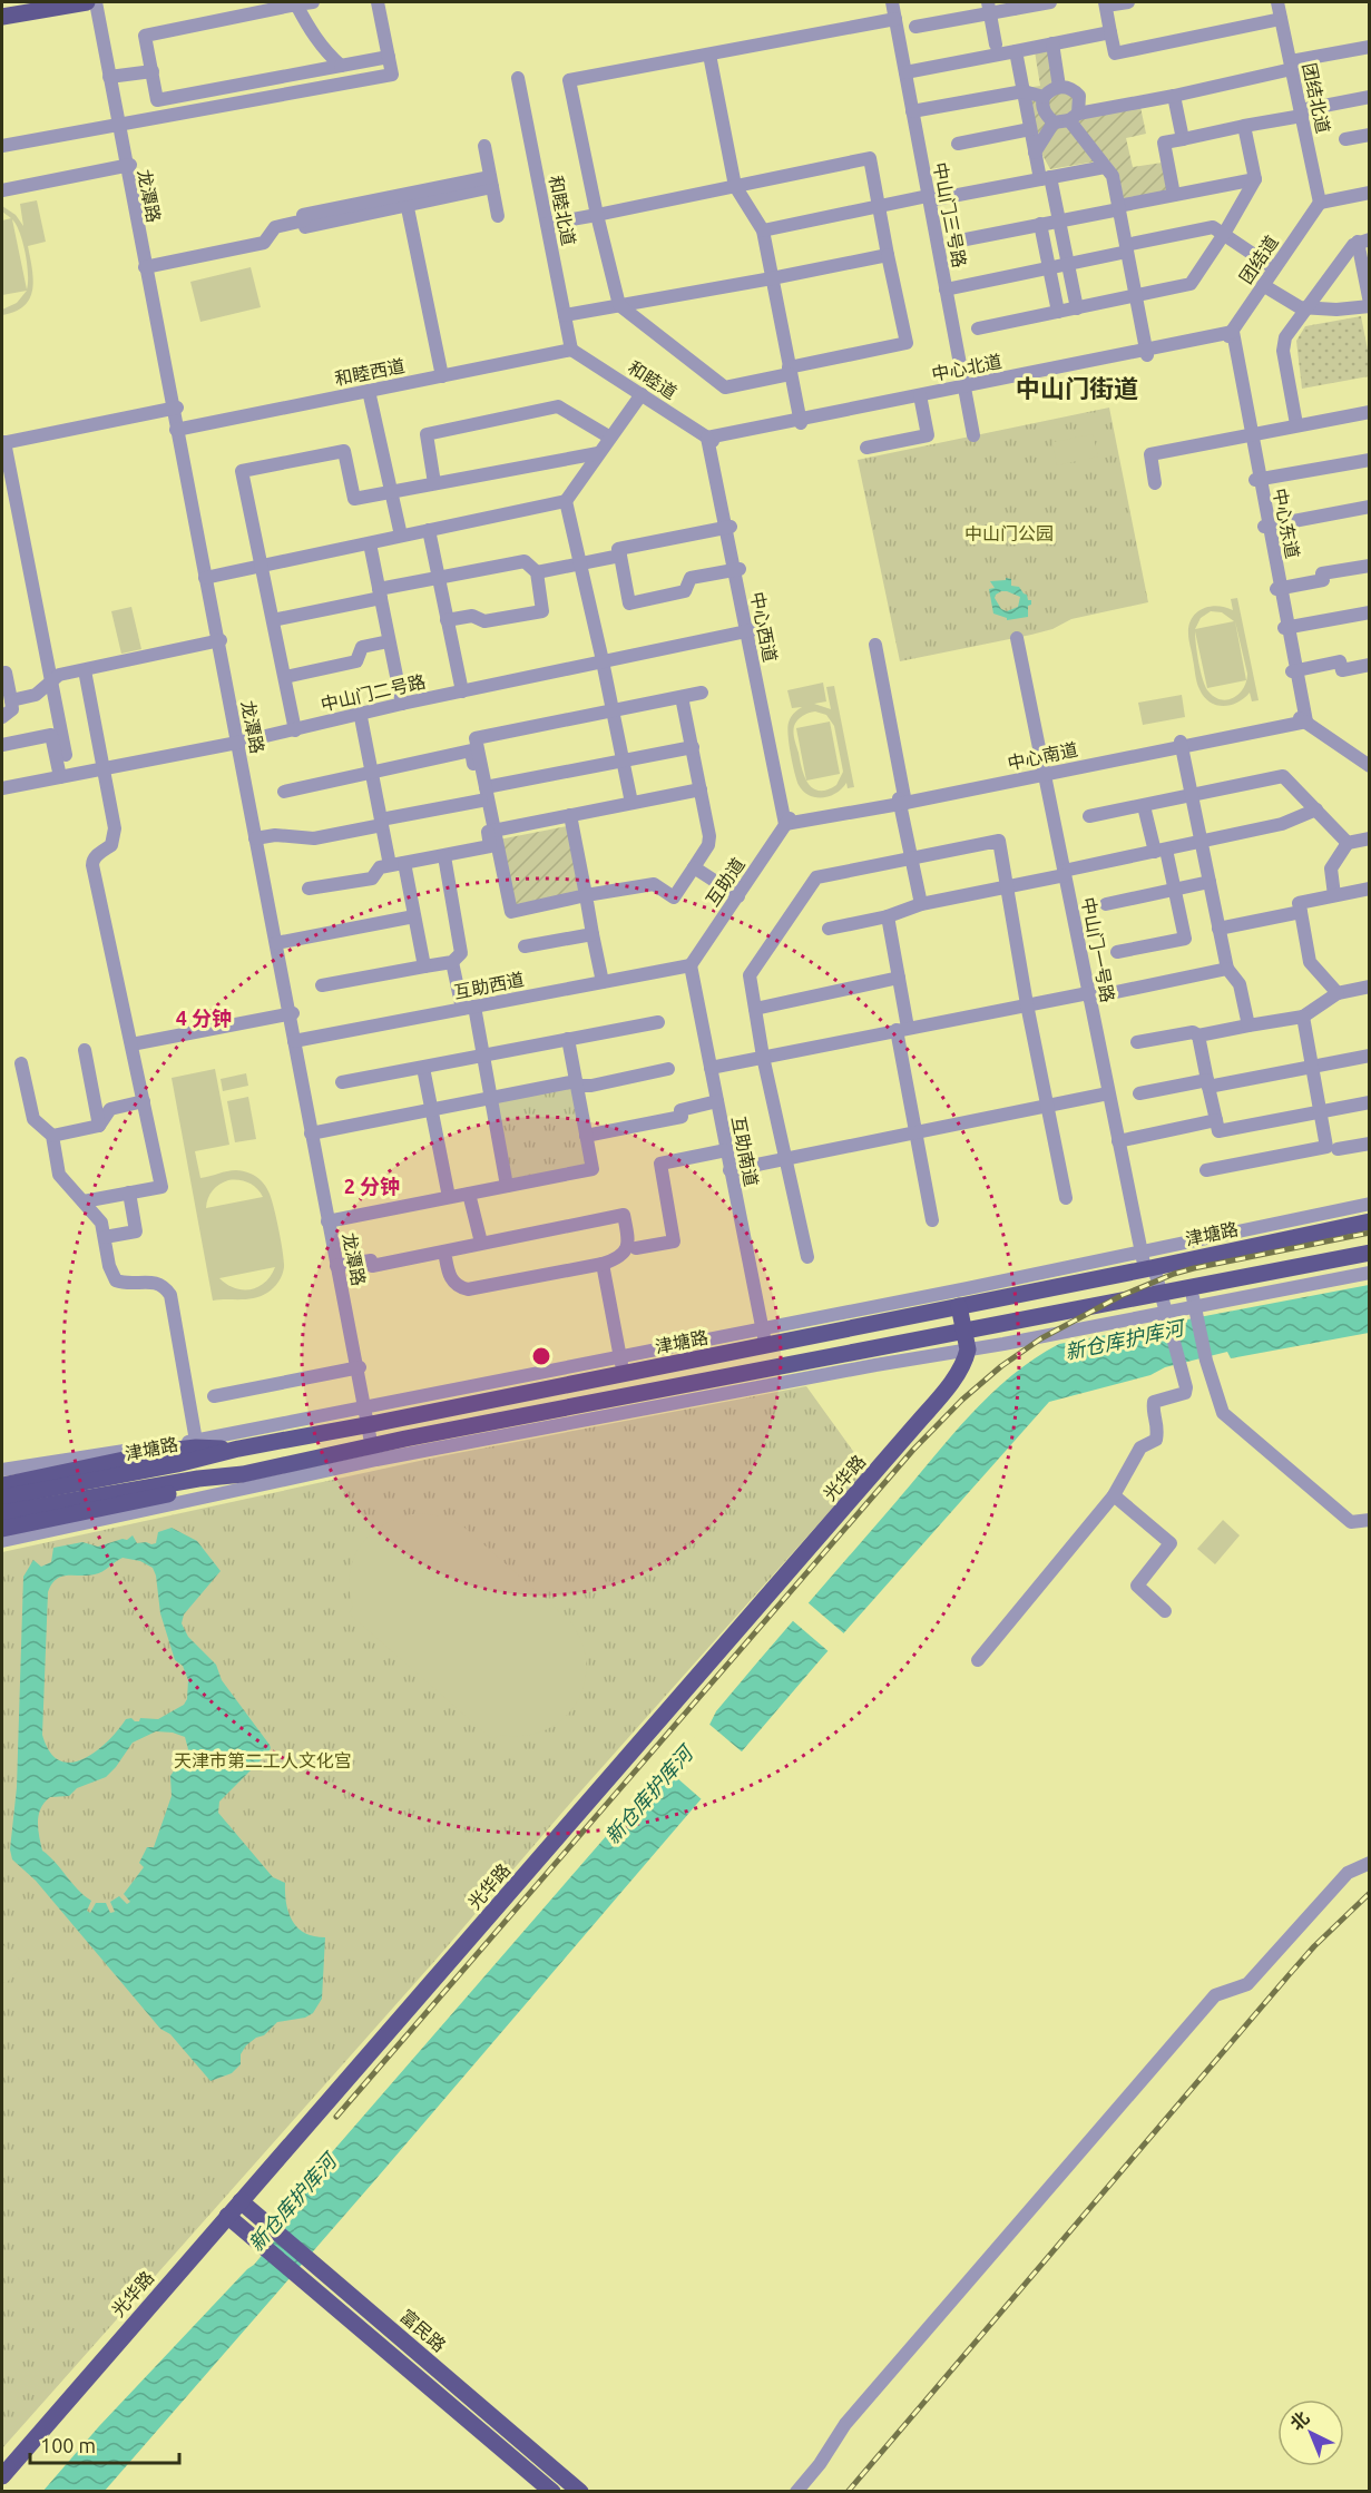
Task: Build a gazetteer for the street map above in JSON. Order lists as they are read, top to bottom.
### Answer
{
  "streets": {
    "main road": ["津塘路", "光华路", "富民路"],
    "street": [
      "团结北道",
      "龙潭路",
      "和睦北道",
      "中山门三号路",
      "团结道",
      "中心北道",
      "和睦西道",
      "和睦道",
      "中心东道",
      "中心西道",
      "中山门二号路",
      "中心南道",
      "互助道",
      "中山门一号路",
      "互助西道",
      "互助南道"
    ]
  },
  "crossings": [
    ["团结北道", "团结道"],
    ["龙潭路", "和睦西道"],
    ["龙潭路", "中山门二号路"],
    ["龙潭路", "互助西道"],
    ["龙潭路", "津塘路"],
    ["和睦北道", "和睦西道"],
    ["和睦北道", "和睦道"],
    ["中山门三号路", "中心北道"],
    ["团结道", "中心北道"],
    ["团结道", "中心东道"],
    ["中心北道", "和睦道"],
    ["中心北道", "中心东道"],
    ["中心北道", "中心西道"],
    ["和睦西道", "和睦道"],
    ["和睦道", "中心西道"],
    ["中心东道", "中心南道"],
    ["中心西道", "中山门二号路"],
    ["中心西道", "中心南道"],
    ["中心西道", "互助道"],
    ["中心南道", "互助道"],
    ["中心南道", "中山门一号路"],
    ["互助道", "互助西道"],
    ["互助道", "互助南道"],
    ["中山门一号路", "津塘路"],
    ["互助西道", "互助南道"],
    ["互助南道", "津塘路"],
    ["光华路", "富民路"]
  ],
  "districts": ["中山门街道"],
  "water": ["新仓库护库河"],
  "parks": ["中山门公园", "天津市第二工人文化宫"],
  "scale_bar": "100 m",
  "north": "top left",
  "rings": ["4 分钟", "2 分钟"]
}
